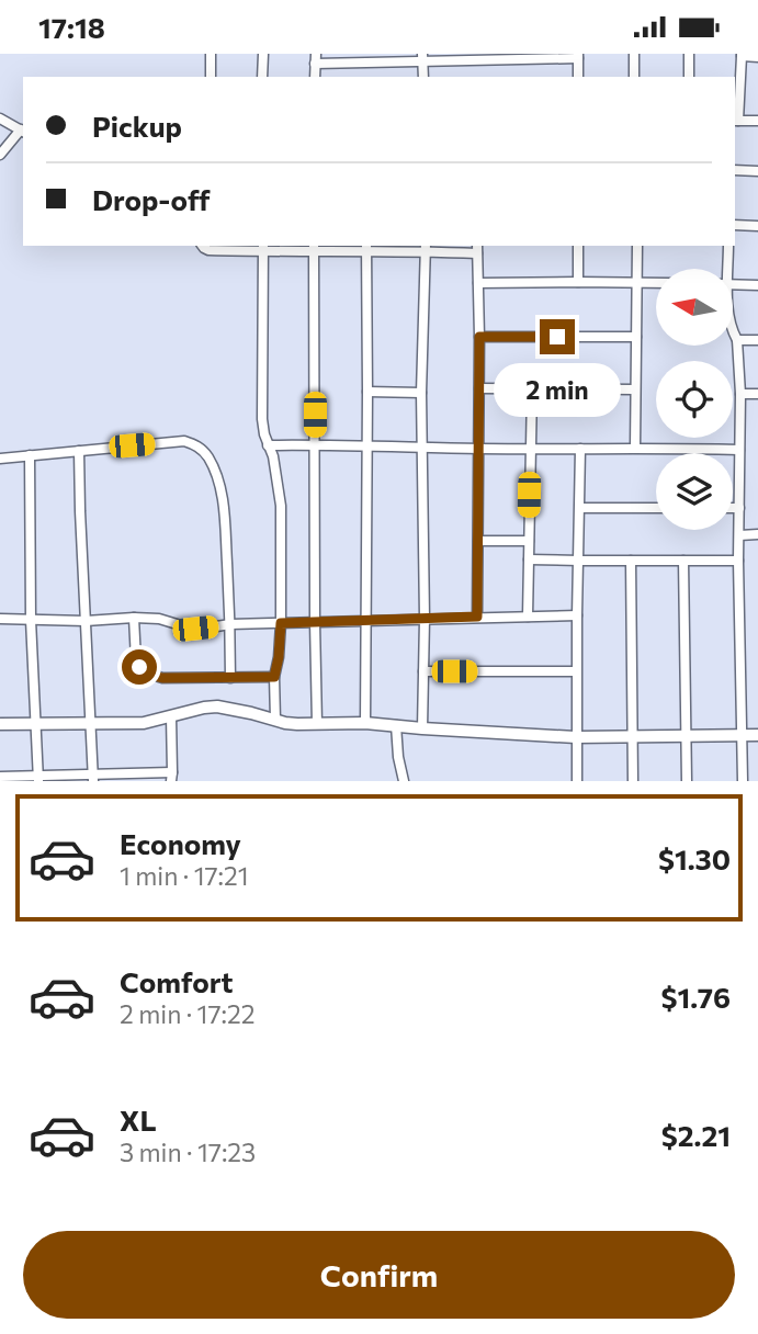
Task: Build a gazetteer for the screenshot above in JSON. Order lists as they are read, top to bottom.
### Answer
{
  "north": "left",
  "page": {
    "status": "17:18",
    "banner": ["Pickup", "Drop-off"],
    "bubble": "2 min",
    "list": [
      {
        "name": "Economy",
        "note": "1 min · 17:21",
        "value": "$1.30"
      },
      {
        "name": "Comfort",
        "note": "2 min · 17:22",
        "value": "$1.76"
      },
      {
        "name": "XL",
        "note": "3 min · 17:23",
        "value": "$2.21"
      }
    ],
    "buttons": "Confirm"
  }
}
